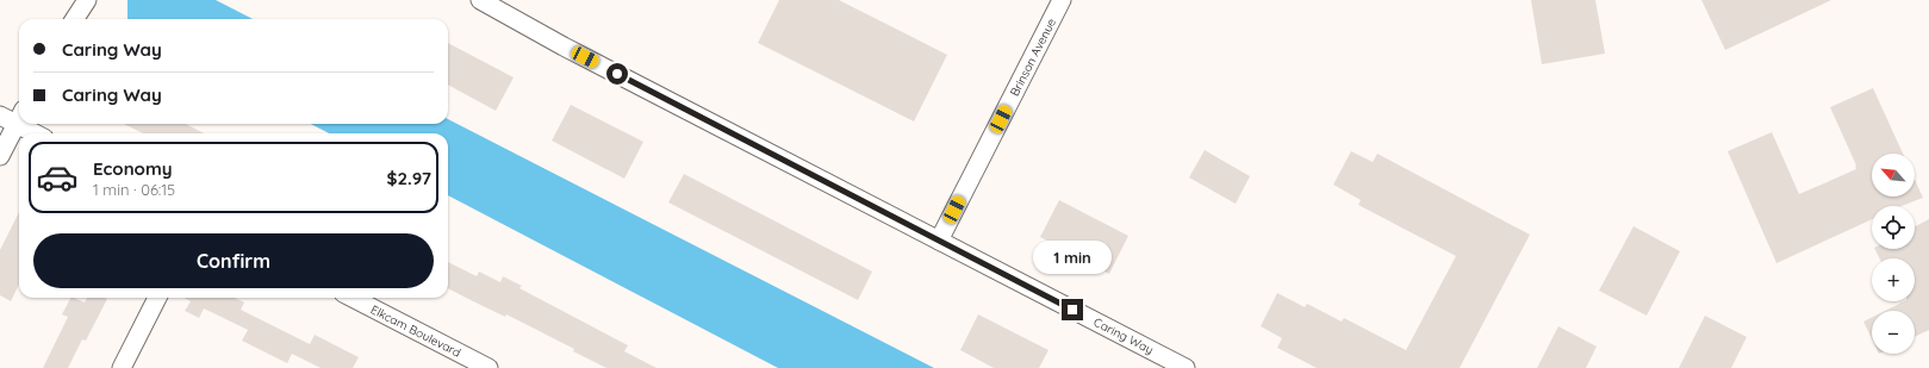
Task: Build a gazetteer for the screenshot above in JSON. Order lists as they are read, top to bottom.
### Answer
{
  "streets": {
    "street": ["Brinson Avenue", "Elkcam Boulevard", "Caring Way"]
  },
  "crossings": [
    ["Brinson Avenue", "Caring Way"]
  ],
  "north": "top left",
  "page": {
    "banner": ["Caring Way", "Caring Way"],
    "list": [
      {
        "name": "Economy",
        "note": "1 min · 06:15",
        "value": "$2.97"
      }
    ],
    "map_buttons": ["+", "−"],
    "buttons": "Confirm",
    "bubble": "1 min"
  }
}
